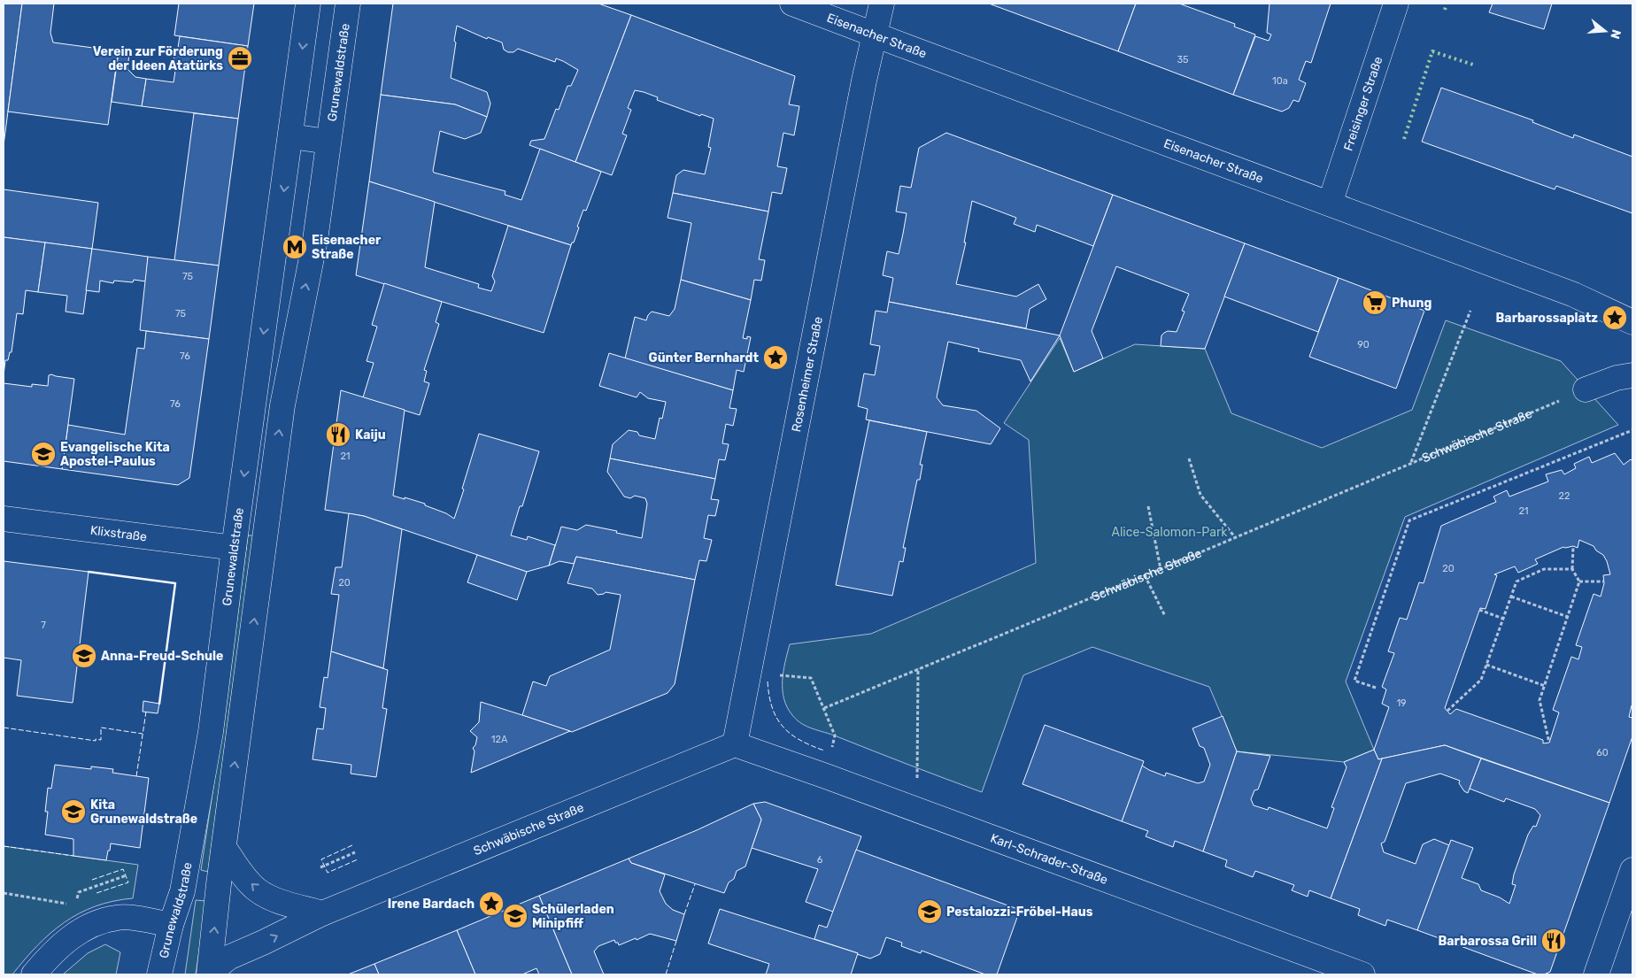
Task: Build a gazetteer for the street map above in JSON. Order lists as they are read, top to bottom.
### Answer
{
  "streets": {
    "street": [
      "Eisenacher Straße",
      "Grunewaldstraße",
      "Freisinger Straße",
      "Rosenheimer Straße",
      "Schwäbische Straße",
      "Klixstraße",
      "Karl-Schrader-Straße"
    ]
  },
  "crossings": [
    ["Eisenacher Straße", "Freisinger Straße"],
    ["Eisenacher Straße", "Rosenheimer Straße"],
    ["Grunewaldstraße", "Schwäbische Straße"],
    ["Grunewaldstraße", "Klixstraße"],
    ["Rosenheimer Straße", "Schwäbische Straße"],
    ["Rosenheimer Straße", "Karl-Schrader-Straße"],
    ["Schwäbische Straße", "Karl-Schrader-Straße"]
  ],
  "parks": ["Alice-Salomon-Park"],
  "places": {
    "office": ["Verein zur Förderung der Ideen Atatürks"],
    "metro station": ["Eisenacher Straße"],
    "supermarket": ["Phung"],
    "place": ["Barbarossaplatz", "Günter Bernhardt", "Irene Bardach"],
    "restaurant": ["Kaiju", "Barbarossa Grill"],
    "school or university": [
      "Evangelische Kita Apostel-Paulus",
      "Anna-Freud-Schule",
      "Kita Grunewaldstraße",
      "Pestalozzi-Fröbel-Haus",
      "Schülerladen Minipfiff"
    ]
  },
  "house_numbers": [
    "35",
    "10a",
    "75",
    "75",
    "90",
    "76",
    "76",
    "21",
    "22",
    "21",
    "20",
    "20",
    "7",
    "19",
    "12A",
    "60",
    "6"
  ],
  "north": "right"
}
